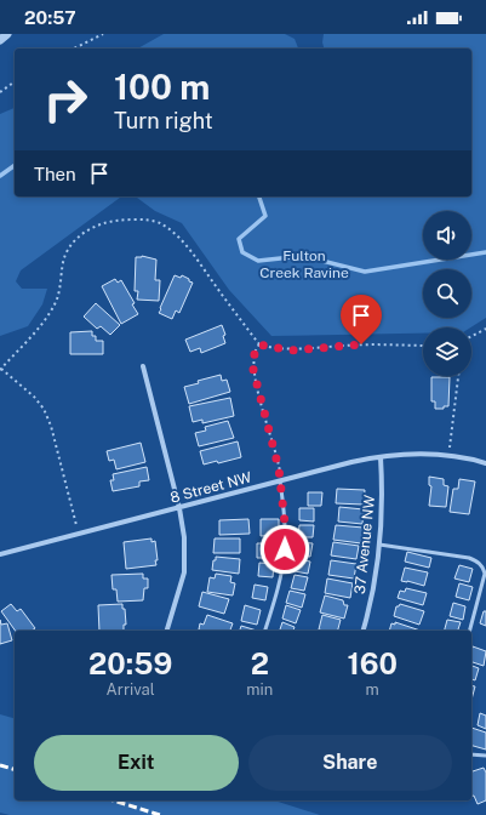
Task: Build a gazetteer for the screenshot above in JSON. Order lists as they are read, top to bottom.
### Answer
{
  "streets": {
    "street": ["8 Street NW", "37 Avenue NW"]
  },
  "crossings": [
    ["8 Street NW", "37 Avenue NW"]
  ],
  "parks": ["Fulton Creek Ravine"],
  "page": {
    "status": "20:57",
    "turn": ["100 m", "Turn right"],
    "then": "Then",
    "eta": [
      "20:59",
      "Arrival",
      "2",
      "min",
      "160",
      "m"
    ],
    "buttons": ["Exit", "Share"]
  }
}
